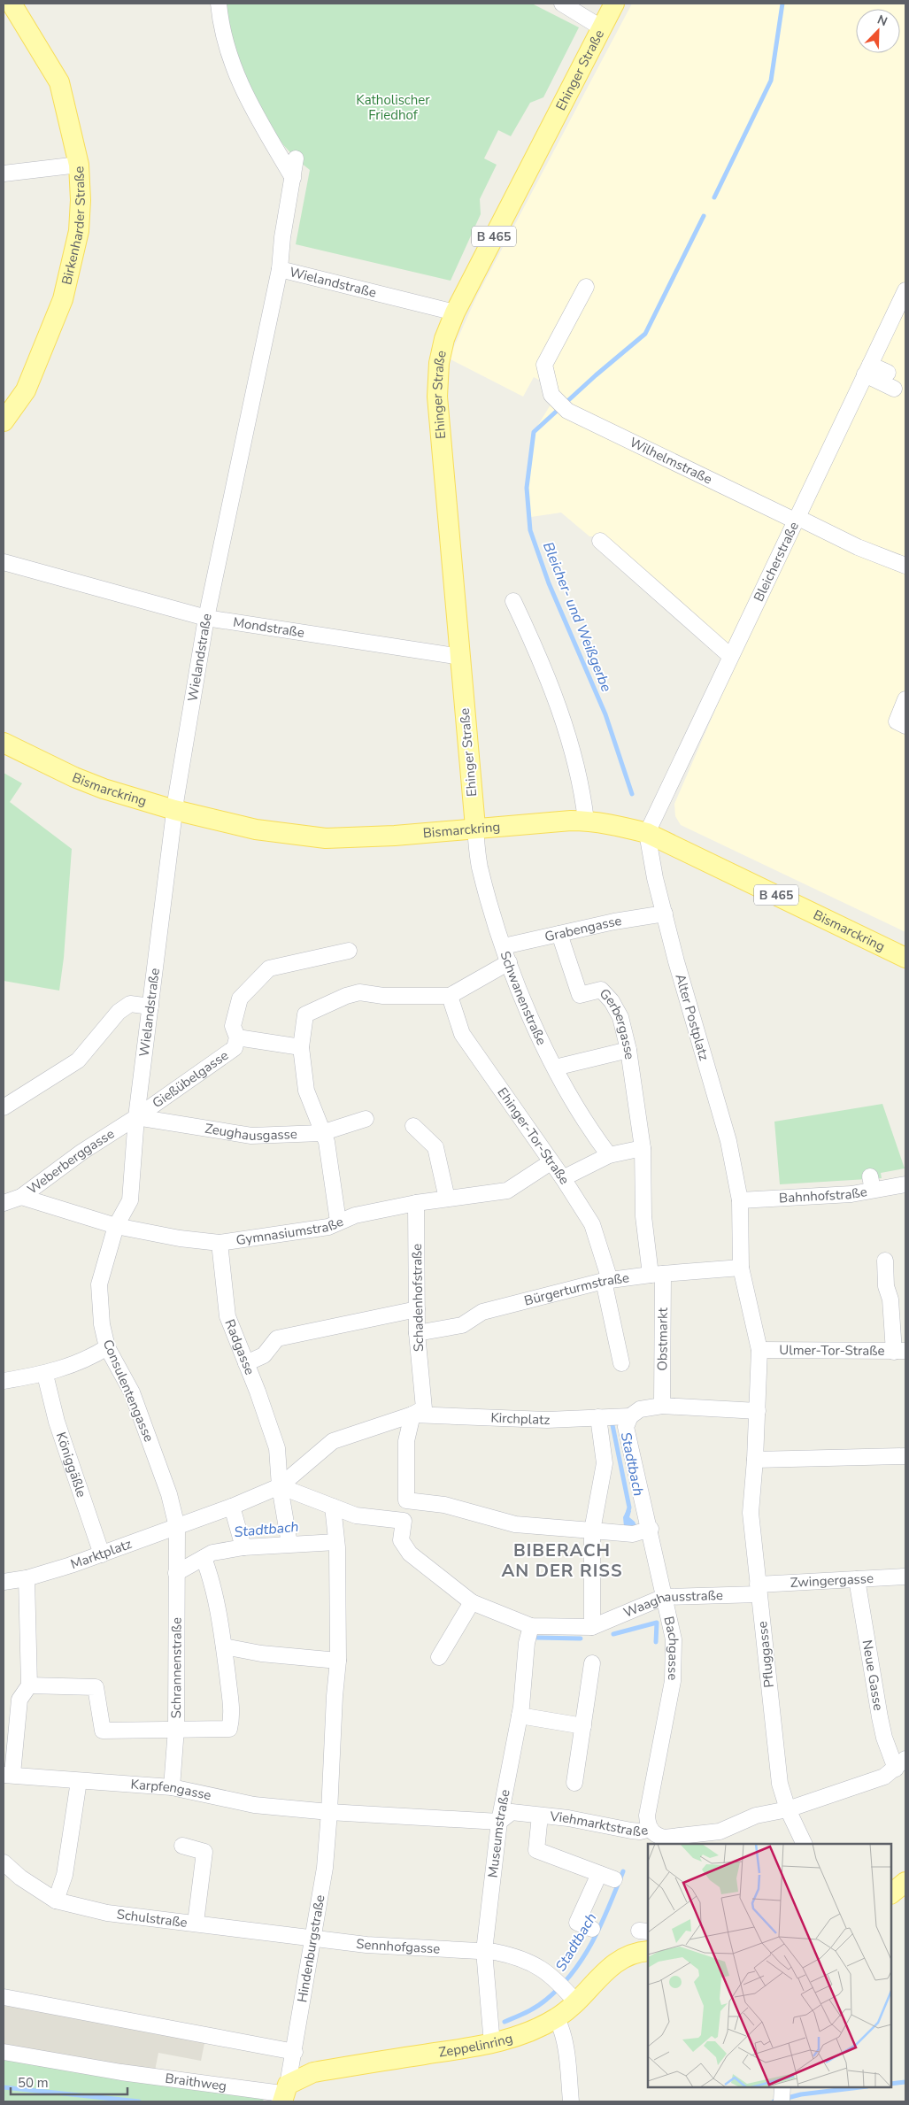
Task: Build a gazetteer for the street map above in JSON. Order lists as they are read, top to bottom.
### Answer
{
  "streets": {
    "main road": [
      "Ehinger Straße",
      "Birkenharder Straße",
      "B 465",
      "Bismarckring",
      "Zeppelinring"
    ],
    "street": [
      "Wielandstraße",
      "Wilhelmstraße",
      "Bleicherstraße",
      "Mondstraße",
      "Grabengasse",
      "Schwanenstraße",
      "Alter Postplatz",
      "Gerbergasse",
      "Gießübelgasse",
      "Zeughausgasse",
      "Ehinger-Tor-Straße",
      "Weberberggasse",
      "Bahnhofstraße",
      "Gymnasiumstraße",
      "Bürgerturmstraße",
      "Schadenhofstraße",
      "Obstmarkt",
      "Radgasse",
      "Ulmer-Tor-Straße",
      "Consulentengasse",
      "Kirchplatz",
      "Königgäßle",
      "Marktplatz",
      "Zwingergasse",
      "Waaghausstraße",
      "Bachgasse",
      "Pfluggasse",
      "Schrannenstraße",
      "Neue Gasse",
      "Karpfengasse",
      "Viehmarktstraße",
      "Museumstraße",
      "Schulstraße",
      "Sennhofgasse",
      "Hindenburgstraße",
      "Braithweg"
    ]
  },
  "crossings": [
    ["Ehinger Straße", "Wielandstraße"],
    ["Ehinger Straße", "Mondstraße"],
    ["Ehinger Straße", "Bismarckring"],
    ["Ehinger Straße", "Schwanenstraße"],
    ["Wielandstraße", "Mondstraße"],
    ["Wielandstraße", "Bismarckring"],
    ["Wielandstraße", "Gießübelgasse"],
    ["Wielandstraße", "Zeughausgasse"],
    ["Wielandstraße", "Weberberggasse"],
    ["Wielandstraße", "Gymnasiumstraße"],
    ["Wielandstraße", "Consulentengasse"],
    ["Wilhelmstraße", "Bleicherstraße"],
    ["Bleicherstraße", "Bismarckring"],
    ["Bleicherstraße", "Alter Postplatz"],
    ["Bismarckring", "Schwanenstraße"],
    ["Bismarckring", "Alter Postplatz"],
    ["Grabengasse", "Schwanenstraße"],
    ["Grabengasse", "Alter Postplatz"],
    ["Grabengasse", "Gerbergasse"],
    ["Alter Postplatz", "Bahnhofstraße"],
    ["Gießübelgasse", "Zeughausgasse"],
    ["Gießübelgasse", "Weberberggasse"],
    ["Zeughausgasse", "Weberberggasse"],
    ["Ehinger-Tor-Straße", "Gymnasiumstraße"],
    ["Ehinger-Tor-Straße", "Bürgerturmstraße"],
    ["Weberberggasse", "Gymnasiumstraße"],
    ["Gymnasiumstraße", "Schadenhofstraße"],
    ["Gymnasiumstraße", "Radgasse"],
    ["Gymnasiumstraße", "Consulentengasse"],
    ["Bürgerturmstraße", "Schadenhofstraße"],
    ["Bürgerturmstraße", "Obstmarkt"],
    ["Schadenhofstraße", "Kirchplatz"],
    ["Schadenhofstraße", "Marktplatz"],
    ["Radgasse", "Marktplatz"],
    ["Ulmer-Tor-Straße", "Pfluggasse"],
    ["Consulentengasse", "Marktplatz"],
    ["Consulentengasse", "Schrannenstraße"],
    ["Kirchplatz", "Marktplatz"],
    ["Kirchplatz", "Bachgasse"],
    ["Königgäßle", "Marktplatz"],
    ["Marktplatz", "Schrannenstraße"],
    ["Zwingergasse", "Waaghausstraße"],
    ["Zwingergasse", "Pfluggasse"],
    ["Zwingergasse", "Neue Gasse"],
    ["Waaghausstraße", "Bachgasse"],
    ["Waaghausstraße", "Pfluggasse"],
    ["Waaghausstraße", "Museumstraße"],
    ["Waaghausstraße", "Hindenburgstraße"],
    ["Bachgasse", "Viehmarktstraße"],
    ["Pfluggasse", "Viehmarktstraße"],
    ["Schrannenstraße", "Karpfengasse"],
    ["Neue Gasse", "Viehmarktstraße"],
    ["Karpfengasse", "Viehmarktstraße"],
    ["Karpfengasse", "Hindenburgstraße"],
    ["Viehmarktstraße", "Museumstraße"],
    ["Viehmarktstraße", "Hindenburgstraße"],
    ["Museumstraße", "Sennhofgasse"],
    ["Museumstraße", "Zeppelinring"],
    ["Schulstraße", "Sennhofgasse"],
    ["Schulstraße", "Hindenburgstraße"],
    ["Sennhofgasse", "Hindenburgstraße"],
    ["Sennhofgasse", "Zeppelinring"],
    ["Hindenburgstraße", "Zeppelinring"],
    ["Hindenburgstraße", "Braithweg"],
    ["Zeppelinring", "Braithweg"]
  ],
  "districts": ["BIBERACH AN DER RISS"],
  "water": ["Bleicher- und Weißgerbe", "Stadtbach"],
  "parks": ["Katholischer Friedhof"],
  "scale_bar": "50 m",
  "north": "top right"
}
